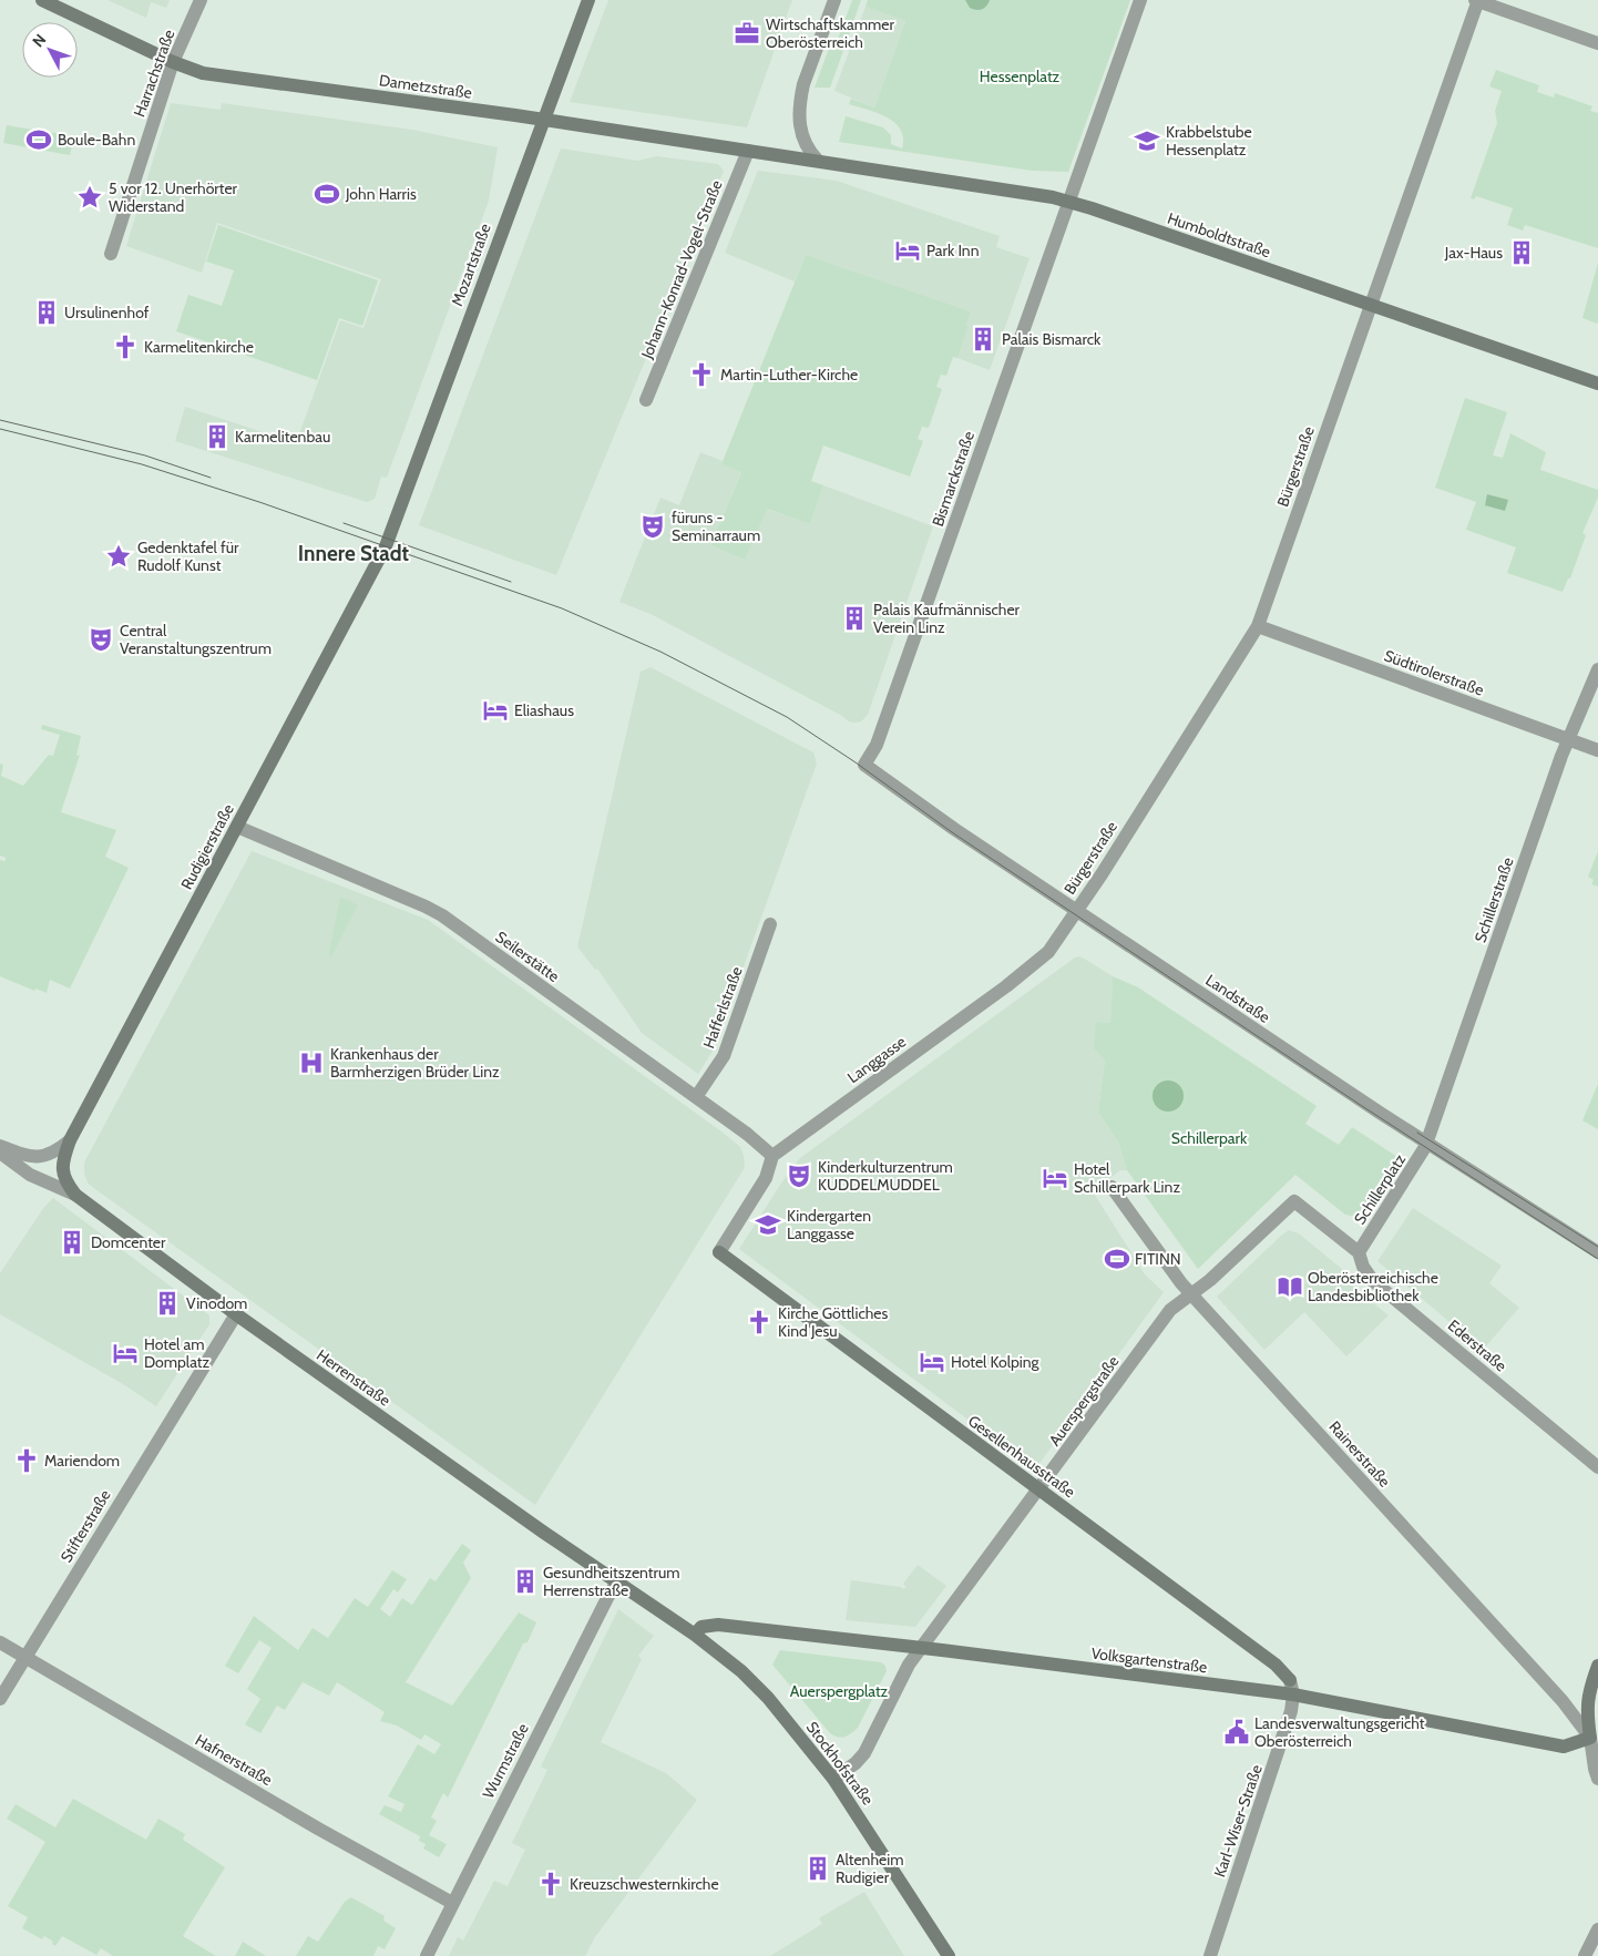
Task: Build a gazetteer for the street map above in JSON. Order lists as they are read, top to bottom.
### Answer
{
  "streets": {
    "street": [
      "Harrachstraße",
      "Dametzstraße",
      "Humboldtstraße",
      "Mozartstraße",
      "Johann-Konrad-Vogel-Straße",
      "Bürgerstraße",
      "Bismarckstraße",
      "Südtirolerstraße",
      "Rudigierstraße",
      "Schillerstraße",
      "Seilerstätte",
      "Landstraße",
      "Hafferlstraße",
      "Langgasse",
      "Schillerplatz",
      "Ederstraße",
      "Herrenstraße",
      "Auerspergstraße",
      "Rainerstraße",
      "Gesellenhausstraße",
      "Stifterstraße",
      "Volksgartenstraße",
      "Hafnerstraße",
      "Wurmstraße",
      "Stockhofstraße",
      "Karl-Wiser-Straße"
    ]
  },
  "crossings": [
    ["Harrachstraße", "Dametzstraße"],
    ["Dametzstraße", "Humboldtstraße"],
    ["Dametzstraße", "Mozartstraße"],
    ["Dametzstraße", "Johann-Konrad-Vogel-Straße"],
    ["Humboldtstraße", "Bürgerstraße"],
    ["Humboldtstraße", "Bismarckstraße"],
    ["Mozartstraße", "Rudigierstraße"],
    ["Bürgerstraße", "Südtirolerstraße"],
    ["Bürgerstraße", "Landstraße"],
    ["Bürgerstraße", "Langgasse"],
    ["Bismarckstraße", "Landstraße"],
    ["Südtirolerstraße", "Schillerstraße"],
    ["Rudigierstraße", "Seilerstätte"],
    ["Rudigierstraße", "Herrenstraße"],
    ["Schillerstraße", "Landstraße"],
    ["Schillerstraße", "Schillerplatz"],
    ["Seilerstätte", "Hafferlstraße"],
    ["Seilerstätte", "Langgasse"],
    ["Seilerstätte", "Gesellenhausstraße"],
    ["Landstraße", "Langgasse"],
    ["Landstraße", "Schillerplatz"],
    ["Langgasse", "Gesellenhausstraße"],
    ["Schillerplatz", "Ederstraße"],
    ["Ederstraße", "Auerspergstraße"],
    ["Herrenstraße", "Stifterstraße"],
    ["Herrenstraße", "Wurmstraße"],
    ["Herrenstraße", "Stockhofstraße"],
    ["Auerspergstraße", "Rainerstraße"],
    ["Auerspergstraße", "Gesellenhausstraße"],
    ["Auerspergstraße", "Volksgartenstraße"],
    ["Auerspergstraße", "Stockhofstraße"],
    ["Rainerstraße", "Volksgartenstraße"],
    ["Gesellenhausstraße", "Volksgartenstraße"],
    ["Gesellenhausstraße", "Karl-Wiser-Straße"],
    ["Stifterstraße", "Hafnerstraße"],
    ["Volksgartenstraße", "Stockhofstraße"],
    ["Volksgartenstraße", "Karl-Wiser-Straße"],
    ["Hafnerstraße", "Wurmstraße"],
    ["Wurmstraße", "Stockhofstraße"]
  ],
  "districts": ["Innere Stadt"],
  "parks": ["Hessenplatz", "Schillerpark", "Auerspergplatz"],
  "places": {
    "office": ["Wirtschaftskammer Oberösterreich"],
    "sports": ["Boule-Bahn", "John Harris", "FITINN"],
    "school or university": ["Krabbelstube Hessenplatz", "Kindergarten Langgasse"],
    "place": ["5 vor 12. Unerhörter Widerstand", "Gedenktafel für Rudolf Kunst"],
    "hotel": [
      "Park Inn",
      "Eliashaus",
      "Hotel Schillerpark Linz",
      "Hotel am Domplatz",
      "Hotel Kolping"
    ],
    "building": [
      "Jax-Haus",
      "Ursulinenhof",
      "Palais Bismarck",
      "Karmelitenbau",
      "Palais Kaufmännischer Verein Linz",
      "Domcenter",
      "Vinodom",
      "Gesundheitszentrum Herrenstraße",
      "Altenheim Rudigier"
    ],
    "church": [
      "Karmelitenkirche",
      "Martin-Luther-Kirche",
      "Kirche Göttliches Kind Jesu",
      "Mariendom",
      "Kreuzschwesternkirche"
    ],
    "theatre": ["füruns - Seminarraum", "Central Veranstaltungszentrum", "Kinderkulturzentrum KUDDELMUDDEL"],
    "hospital": ["Krankenhaus der Barmherzigen Brüder Linz"],
    "library": ["Oberösterreichische Landesbibliothek"],
    "public building": ["Landesverwaltungsgericht Oberösterreich"]
  },
  "north": "top left"
}
